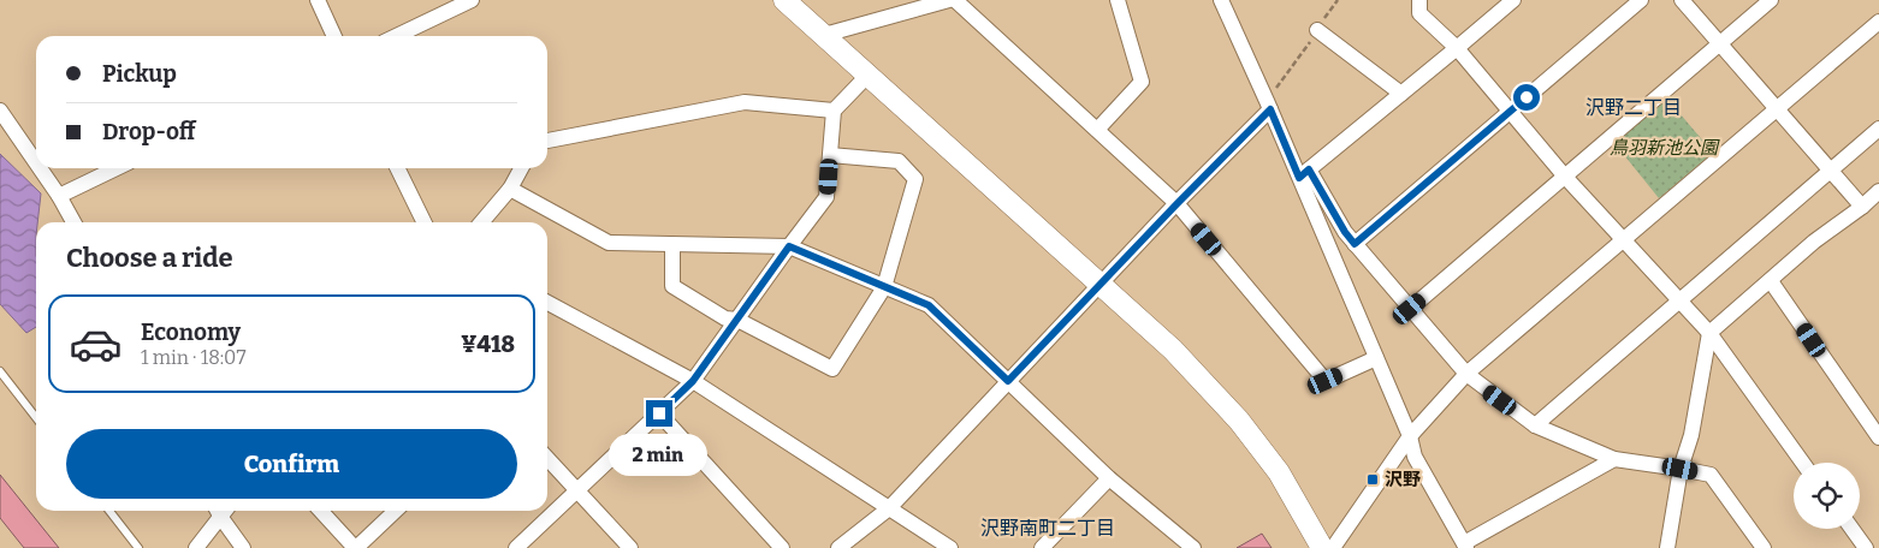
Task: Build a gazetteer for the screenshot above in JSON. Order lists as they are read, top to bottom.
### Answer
{
  "districts": ["沢野二丁目", "沢野南町二丁目"],
  "parks": ["鳥羽新池公園"],
  "places": {
    "transit": ["沢野"]
  },
  "page": {
    "banner": ["Pickup", "Drop-off"],
    "heading": "Choose a ride",
    "list": [
      {
        "name": "Economy",
        "note": "1 min · 18:07",
        "value": "¥418"
      }
    ],
    "buttons": "Confirm",
    "bubble": "2 min"
  }
}
